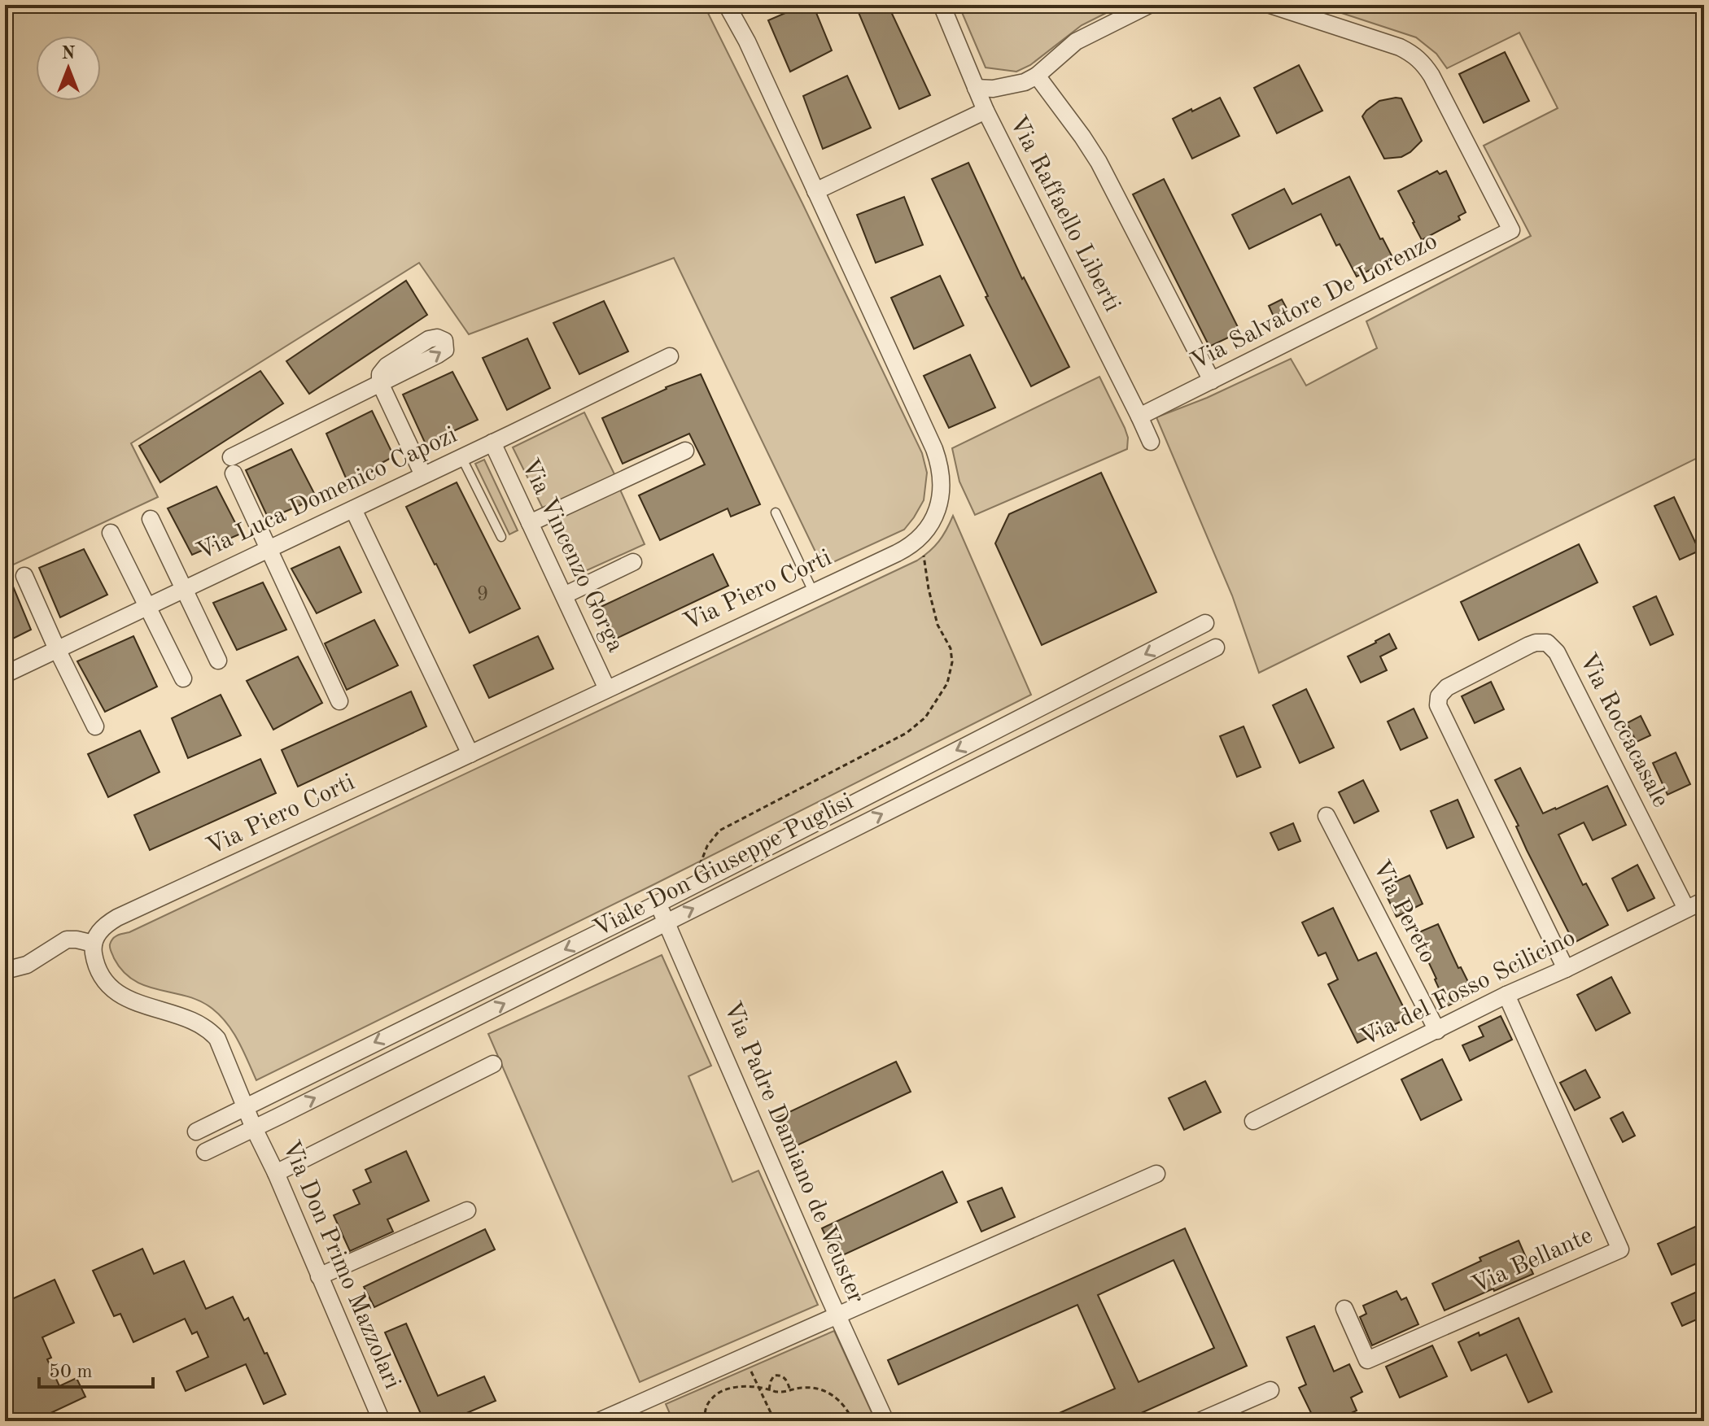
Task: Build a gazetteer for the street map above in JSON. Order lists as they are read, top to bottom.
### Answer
{
  "streets": {
    "street": [
      "Via Raffaello Liberti",
      "Via Salvatore De Lorenzo",
      "Via Luca Domenico Capozi",
      "Via Vincenzo Gorga",
      "Via Piero Corti",
      "Via Roccacasale",
      "Viale Don Giuseppe Puglisi",
      "Via Pereto",
      "Via del Fosso Scilicino",
      "Via Padre Damiano de Veuster",
      "Via Bellante",
      "Via Don Primo Mazzolari"
    ]
  },
  "crossings": [
    ["Via Raffaello Liberti", "Via Salvatore De Lorenzo"],
    ["Via Luca Domenico Capozi", "Via Vincenzo Gorga"],
    ["Via Vincenzo Gorga", "Via Piero Corti"],
    ["Via Piero Corti", "Via Don Primo Mazzolari"],
    ["Via Roccacasale", "Via del Fosso Scilicino"],
    ["Viale Don Giuseppe Puglisi", "Via Padre Damiano de Veuster"],
    ["Viale Don Giuseppe Puglisi", "Via Don Primo Mazzolari"],
    ["Via Pereto", "Via del Fosso Scilicino"],
    ["Via del Fosso Scilicino", "Via Bellante"]
  ],
  "house_numbers": ["9"],
  "scale_bar": "50 m",
  "north": "top"
}
